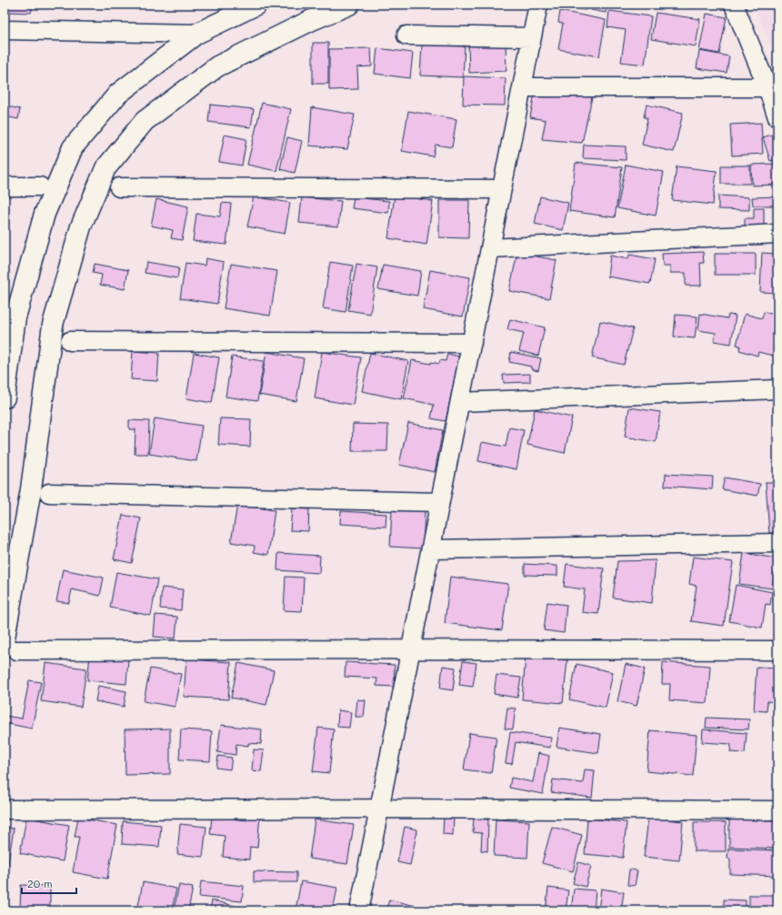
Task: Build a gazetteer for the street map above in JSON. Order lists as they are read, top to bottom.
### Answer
{
  "scale_bar": "20 m"
}
